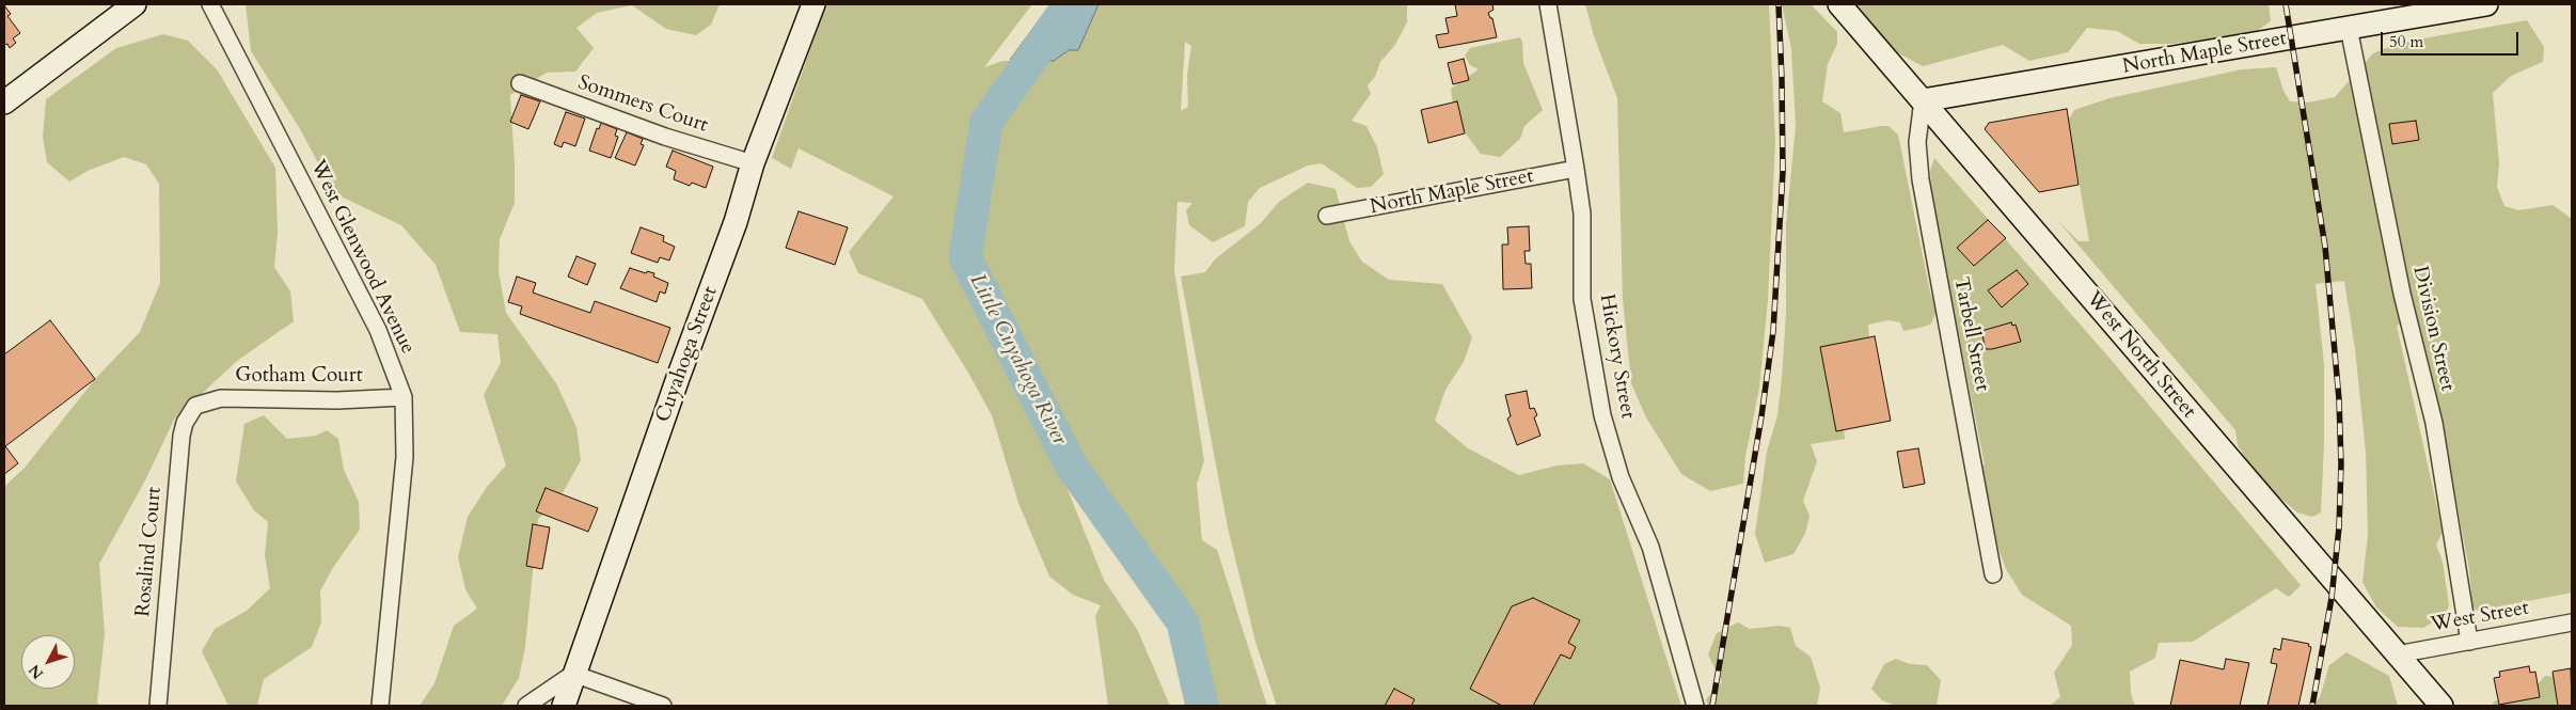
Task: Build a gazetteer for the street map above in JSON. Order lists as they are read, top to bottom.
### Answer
{
  "streets": {
    "street": [
      "North Maple Street",
      "Sommers Court",
      "West Glenwood Avenue",
      "Division Street",
      "Tarbell Street",
      "Cuyahoga Street",
      "West North Street",
      "Hickory Street",
      "Gotham Court",
      "Rosalind Court",
      "West Street"
    ]
  },
  "crossings": [
    ["North Maple Street", "Division Street"],
    ["North Maple Street", "Tarbell Street"],
    ["North Maple Street", "West North Street"],
    ["North Maple Street", "Hickory Street"],
    ["Sommers Court", "Cuyahoga Street"],
    ["West Glenwood Avenue", "Gotham Court"],
    ["Division Street", "West Street"],
    ["Tarbell Street", "West North Street"],
    ["West North Street", "West Street"],
    ["Gotham Court", "Rosalind Court"]
  ],
  "water": ["Little Cuyahoga River"],
  "scale_bar": "50 m",
  "north": "bottom left"
}
